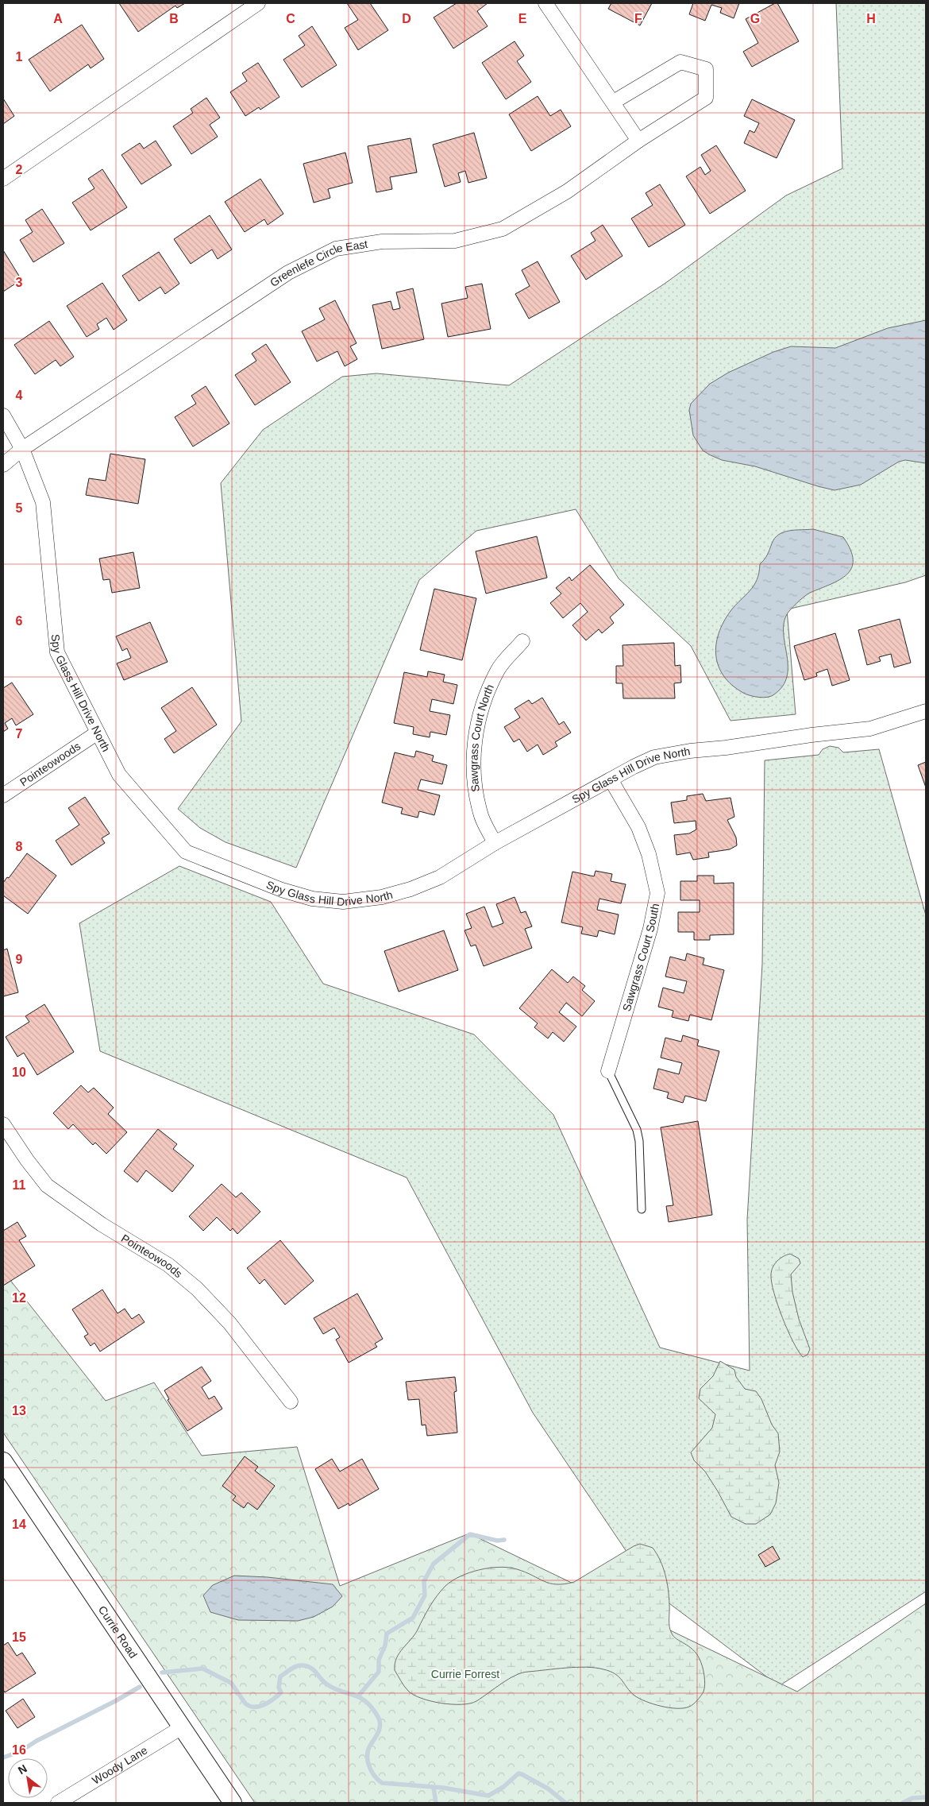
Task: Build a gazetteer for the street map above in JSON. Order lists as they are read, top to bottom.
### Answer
{
  "streets": {
    "street": [
      "Greenlefe Circle East",
      "Spy Glass Hill Drive North",
      "Sawgrass Court North",
      "Pointeowoods",
      "Sawgrass Court South",
      "Currie Road",
      "Woody Lane"
    ]
  },
  "crossings": [
    ["Greenlefe Circle East", "Spy Glass Hill Drive North"],
    ["Spy Glass Hill Drive North", "Sawgrass Court North"],
    ["Spy Glass Hill Drive North", "Pointeowoods"],
    ["Spy Glass Hill Drive North", "Sawgrass Court South"],
    ["Currie Road", "Woody Lane"]
  ],
  "parks": ["Currie Forrest"],
  "north": "top left",
  "grid": {
    "columns": [
      "A",
      "B",
      "C",
      "D",
      "E",
      "F",
      "G",
      "H"
    ],
    "rows": [
      "1",
      "2",
      "3",
      "4",
      "5",
      "6",
      "7",
      "8",
      "9",
      "10",
      "11",
      "12",
      "13",
      "14",
      "15",
      "16"
    ]
  }
}
